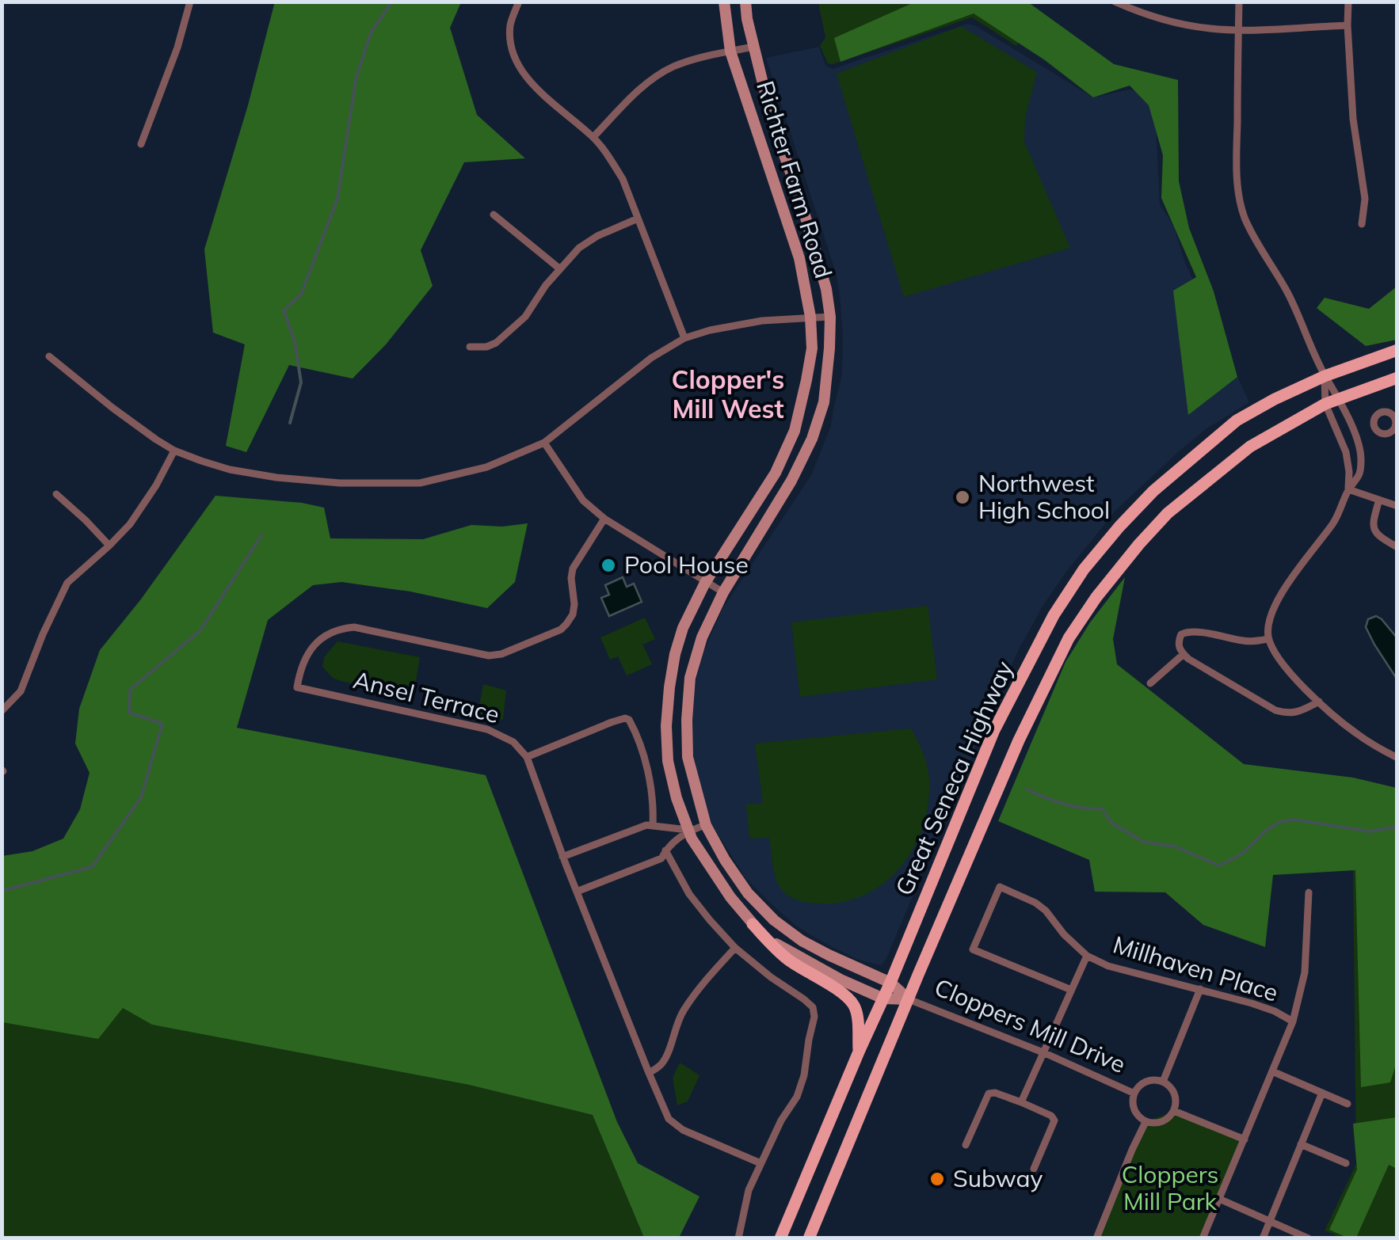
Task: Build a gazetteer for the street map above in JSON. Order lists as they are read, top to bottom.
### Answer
{
  "streets": {
    "main road": ["Richter Farm Road", "Great Seneca Highway", "Cloppers Mill Drive"],
    "street": ["Ansel Terrace", "Millhaven Place"]
  },
  "crossings": [
    ["Richter Farm Road", "Great Seneca Highway"],
    ["Richter Farm Road", "Cloppers Mill Drive"],
    ["Great Seneca Highway", "Cloppers Mill Drive"],
    ["Millhaven Place", "Cloppers Mill Drive"]
  ],
  "districts": ["Clopper's Mill West"],
  "parks": ["Cloppers Mill Park"],
  "places": ["Northwest High School", "Pool House", "Subway"]
}
